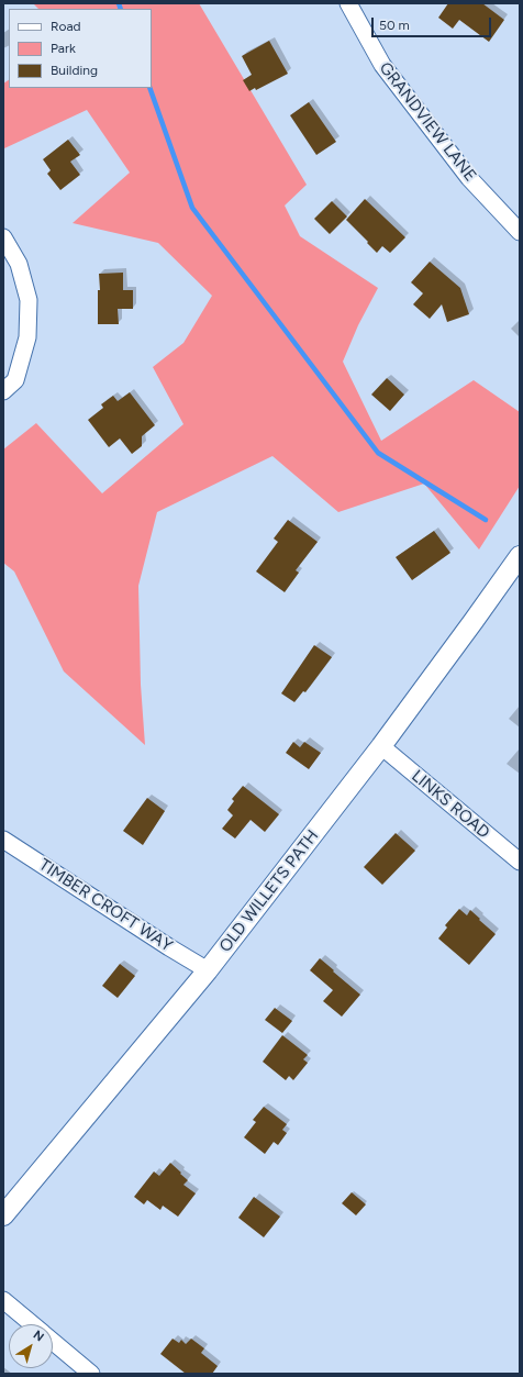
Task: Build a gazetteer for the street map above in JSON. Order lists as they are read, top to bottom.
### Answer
{
  "streets": {
    "main road": ["OLD WILLETS PATH"],
    "street": ["GRANDVIEW LANE", "LINKS ROAD", "TIMBER CROFT WAY"]
  },
  "crossings": [
    ["LINKS ROAD", "OLD WILLETS PATH"],
    ["OLD WILLETS PATH", "TIMBER CROFT WAY"]
  ],
  "legend": ["Road", "Park", "Building"],
  "scale_bar": "50 m",
  "north": "top right"
}
